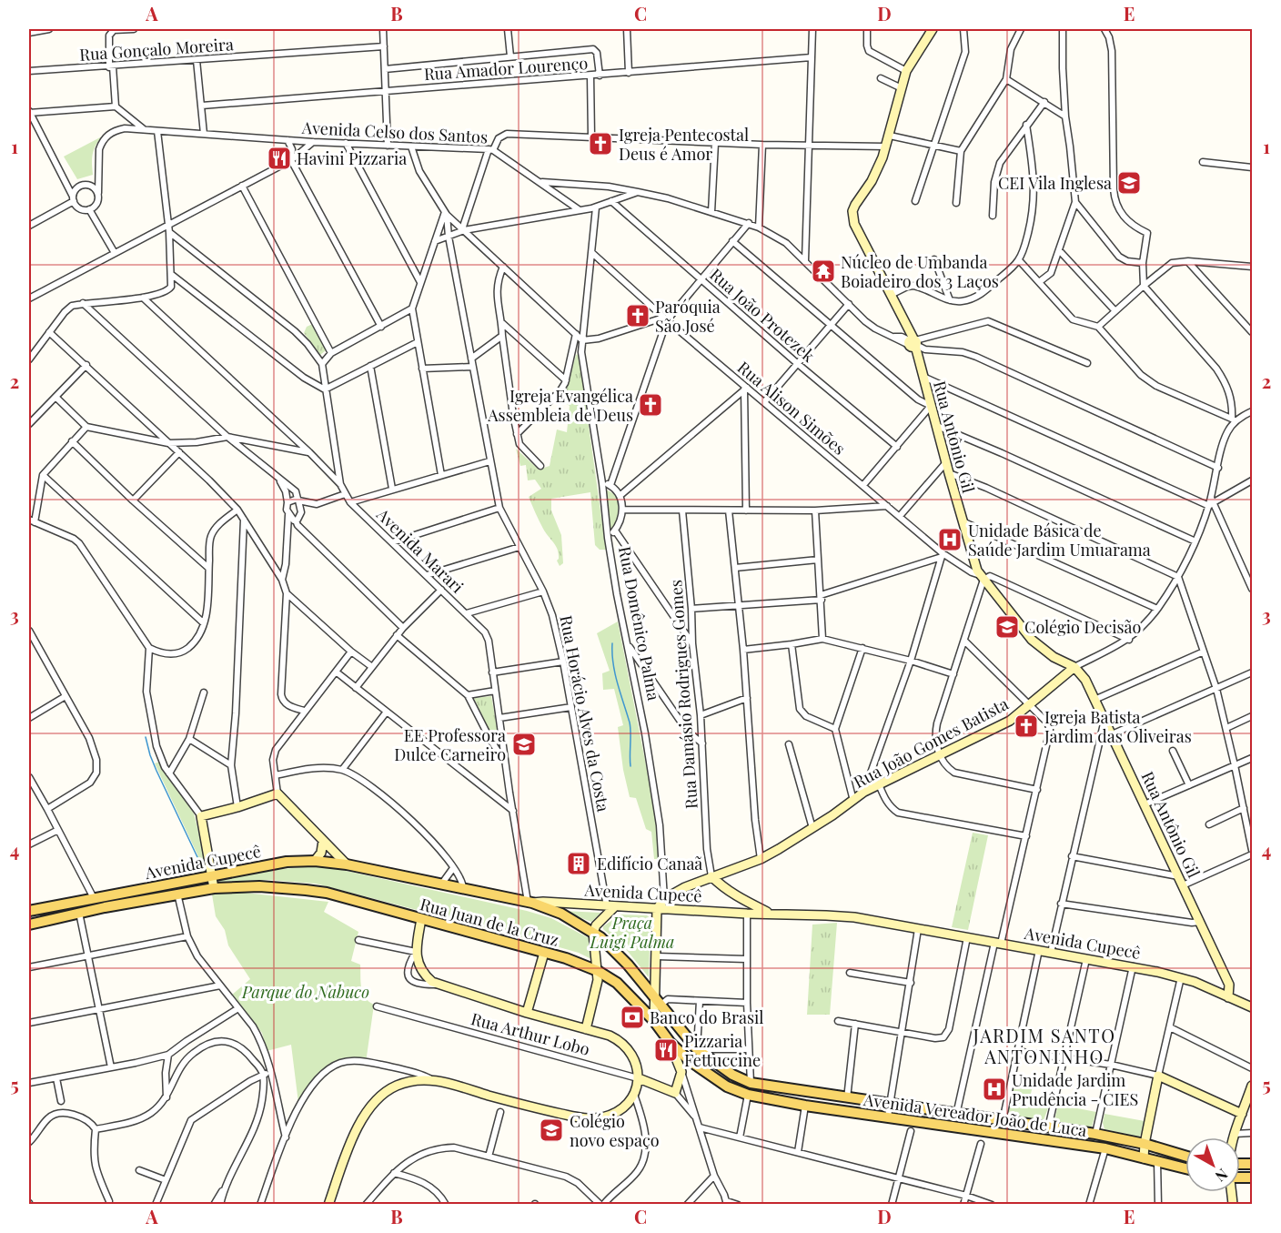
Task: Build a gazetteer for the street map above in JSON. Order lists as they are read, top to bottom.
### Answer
{
  "streets": {
    "main road": ["Avenida Cupecê", "Rua Juan de la Cruz", "Avenida Vereador João de Luca"],
    "street": [
      "Rua Gonçalo Moreira",
      "Rua Amador Lourenço",
      "Avenida Celso dos Santos",
      "Rua João Protezek",
      "Rua Alison Simões",
      "Rua Antônio Gil",
      "Avenida Marari",
      "Rua Domênico Palma",
      "Rua Damásio Rodrigues Gomes",
      "Rua Horácio Alves da Costa",
      "Rua João Gomes Batista",
      "Rua Arthur Lobo"
    ]
  },
  "crossings": [
    ["Rua Alison Simões", "Rua Antônio Gil"],
    ["Rua Alison Simões", "Rua Domênico Palma"],
    ["Rua Alison Simões", "Rua João Gomes Batista"],
    ["Rua Antônio Gil", "Rua João Gomes Batista"],
    ["Rua Antônio Gil", "Avenida Cupecê"],
    ["Avenida Marari", "Avenida Cupecê"],
    ["Avenida Marari", "Avenida Vereador João de Luca"],
    ["Rua Domênico Palma", "Rua João Gomes Batista"],
    ["Rua Damásio Rodrigues Gomes", "Rua João Gomes Batista"],
    ["Rua Horácio Alves da Costa", "Avenida Cupecê"],
    ["Avenida Cupecê", "Rua Juan de la Cruz"],
    ["Avenida Cupecê", "Avenida Vereador João de Luca"],
    ["Rua Juan de la Cruz", "Avenida Vereador João de Luca"]
  ],
  "districts": ["JARDIM SANTO ANTONINHO"],
  "parks": ["Praça Luigi Palma", "Parque do Nabuco"],
  "places": {
    "church": [
      "Igreja Pentecostal Deus é Amor",
      "Paróquia São José",
      "Igreja Evangélica Assembleia de Deus",
      "Igreja Batista Jardim das Oliveiras"
    ],
    "restaurant": ["Havini Pizzaria", "Pizzaria Fettuccine"],
    "school or university": [
      "CEI Vila Inglesa",
      "Colégio Decisão",
      "EE Professora Dulce Carneiro",
      "Colégio novo espaço"
    ],
    "temple": ["Núcleo de Umbanda Boiadeiro dos 3 Laços"],
    "hospital": ["Unidade Básica de Saúde Jardim Umuarama", "Unidade Jardim Prudência - CIES"],
    "building": ["Edifício Canaã"],
    "bank": ["Banco do Brasil"]
  },
  "north": "bottom right",
  "grid": {
    "columns": [
      "A",
      "B",
      "C",
      "D",
      "E"
    ],
    "rows": [
      "1",
      "2",
      "3",
      "4",
      "5"
    ]
  }
}
